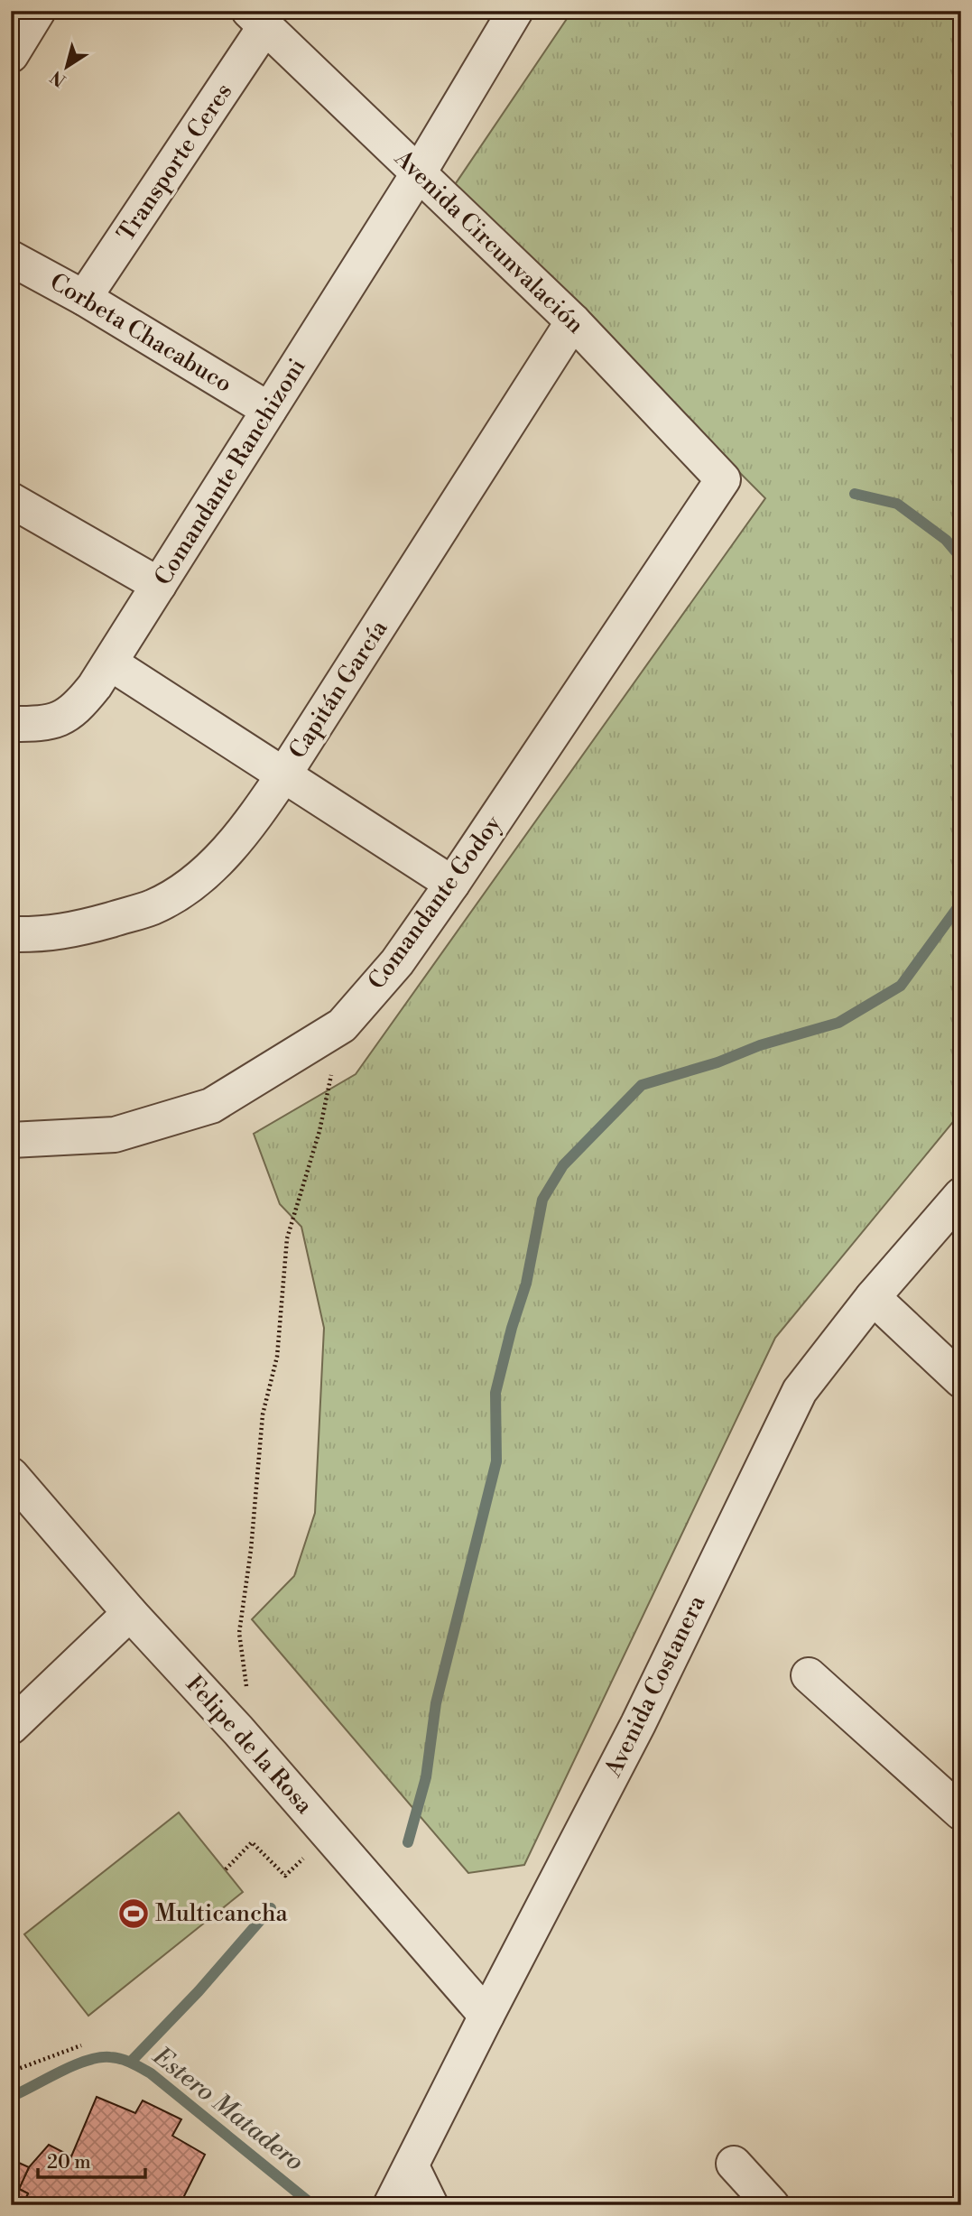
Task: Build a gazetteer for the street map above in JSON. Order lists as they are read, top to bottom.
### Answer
{
  "streets": {
    "street": [
      "Transporte Ceres",
      "Avenida Circunvalación",
      "Corbeta Chacabuco",
      "Comandante Ranchizoni",
      "Capitán García",
      "Comandante Godoy",
      "Avenida Costanera",
      "Felipe de la Rosa"
    ]
  },
  "crossings": [
    ["Transporte Ceres", "Avenida Circunvalación"],
    ["Transporte Ceres", "Corbeta Chacabuco"],
    ["Avenida Circunvalación", "Comandante Ranchizoni"],
    ["Avenida Circunvalación", "Capitán García"],
    ["Avenida Circunvalación", "Comandante Godoy"],
    ["Corbeta Chacabuco", "Comandante Ranchizoni"],
    ["Avenida Costanera", "Felipe de la Rosa"]
  ],
  "water": ["Estero Matadero"],
  "places": {
    "sports": ["Multicancha"]
  },
  "scale_bar": "20 m",
  "north": "bottom left"
}
